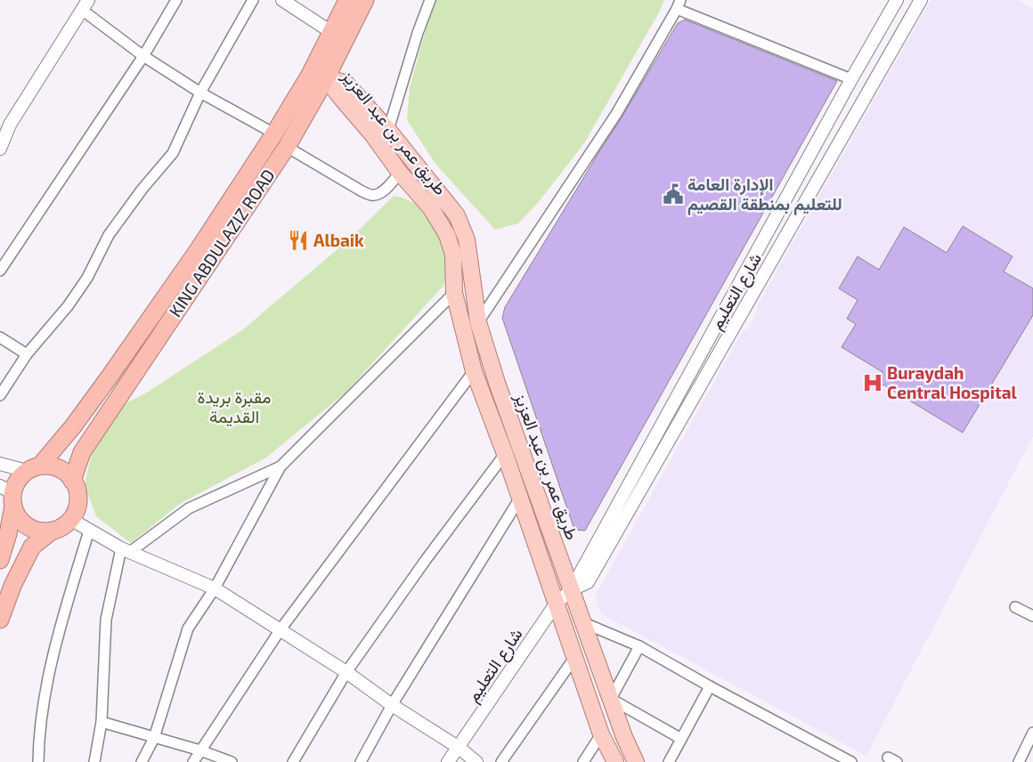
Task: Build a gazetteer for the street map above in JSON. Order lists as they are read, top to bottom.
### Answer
{
  "streets": {
    "highway": ["KING ABDULAZIZ ROAD"],
    "main road": ["طريق عمر بن عبد العزيز"],
    "street": ["شارع التعليم"]
  },
  "crossings": [
    ["طريق عمر بن عبد العزيز", "KING ABDULAZIZ ROAD"],
    ["طريق عمر بن عبد العزيز", "شارع التعليم"]
  ],
  "parks": ["مقبرة بريدة القديمة"],
  "places": {
    "public building": ["الإدارة العامة للتعليم بمنطقة القصيم"],
    "restaurant": ["Albaik"],
    "hospital": ["Buraydah Central Hospital"]
  }
}
